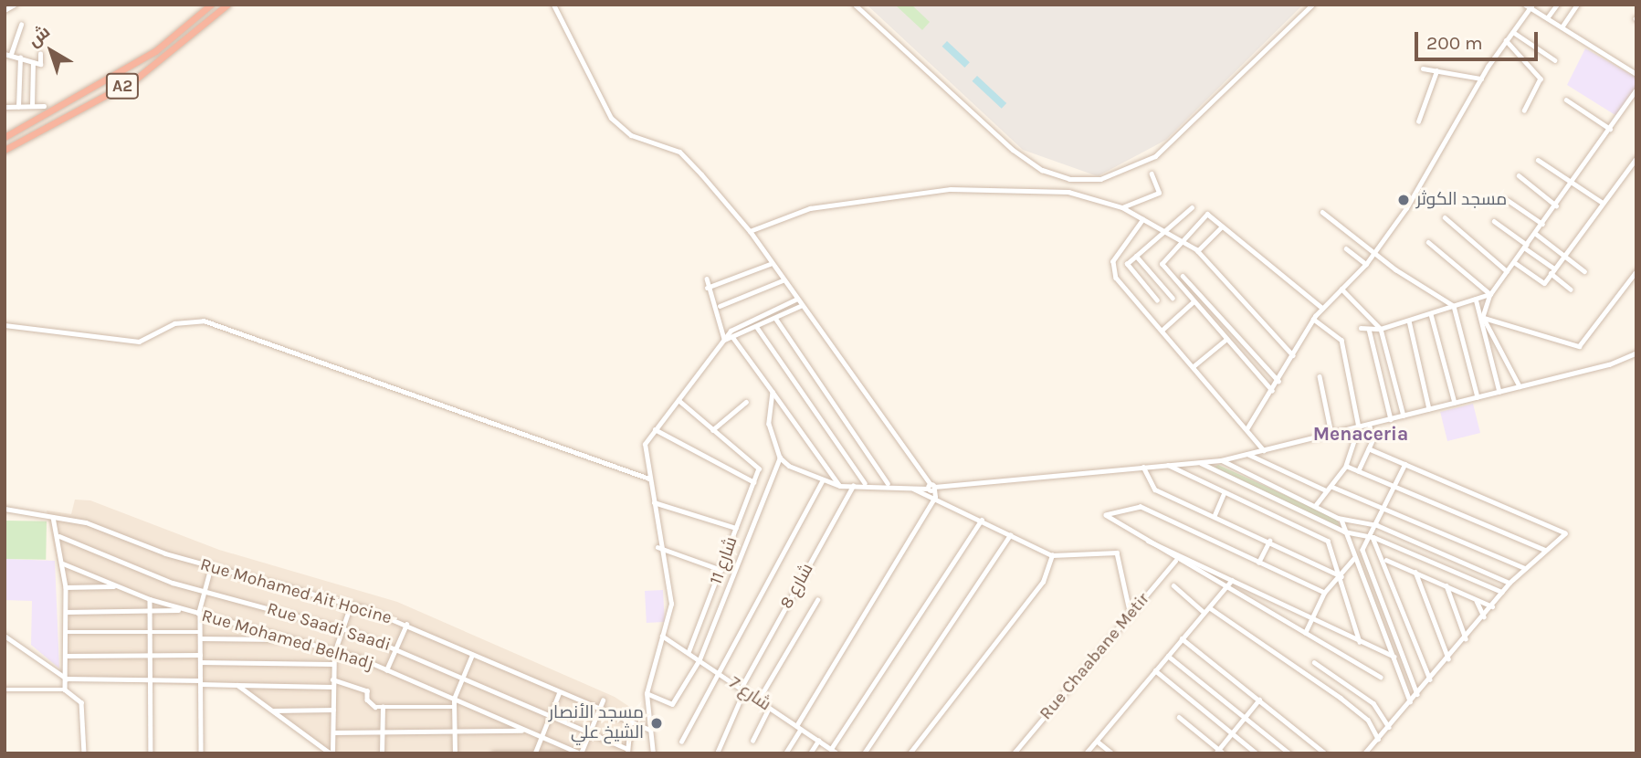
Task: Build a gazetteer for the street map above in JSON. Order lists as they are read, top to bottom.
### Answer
{
  "streets": {
    "highway": ["A2"],
    "street": [
      "شارع 11",
      "شارع 8",
      "Rue Mohamed Ait Hocine",
      "Rue Saadi Saadi",
      "Rue Mohamed Belhadj",
      "Rue Chaabane Metir",
      "شارع 7"
    ]
  },
  "crossings": [
    ["شارع 11", "شارع 7"],
    ["شارع 8", "شارع 7"]
  ],
  "districts": ["Menaceria"],
  "places": ["مسجد الكوثر", "مسجد الأنصار الشيخ علي"],
  "scale_bar": "200 m",
  "north": "top left"
}
